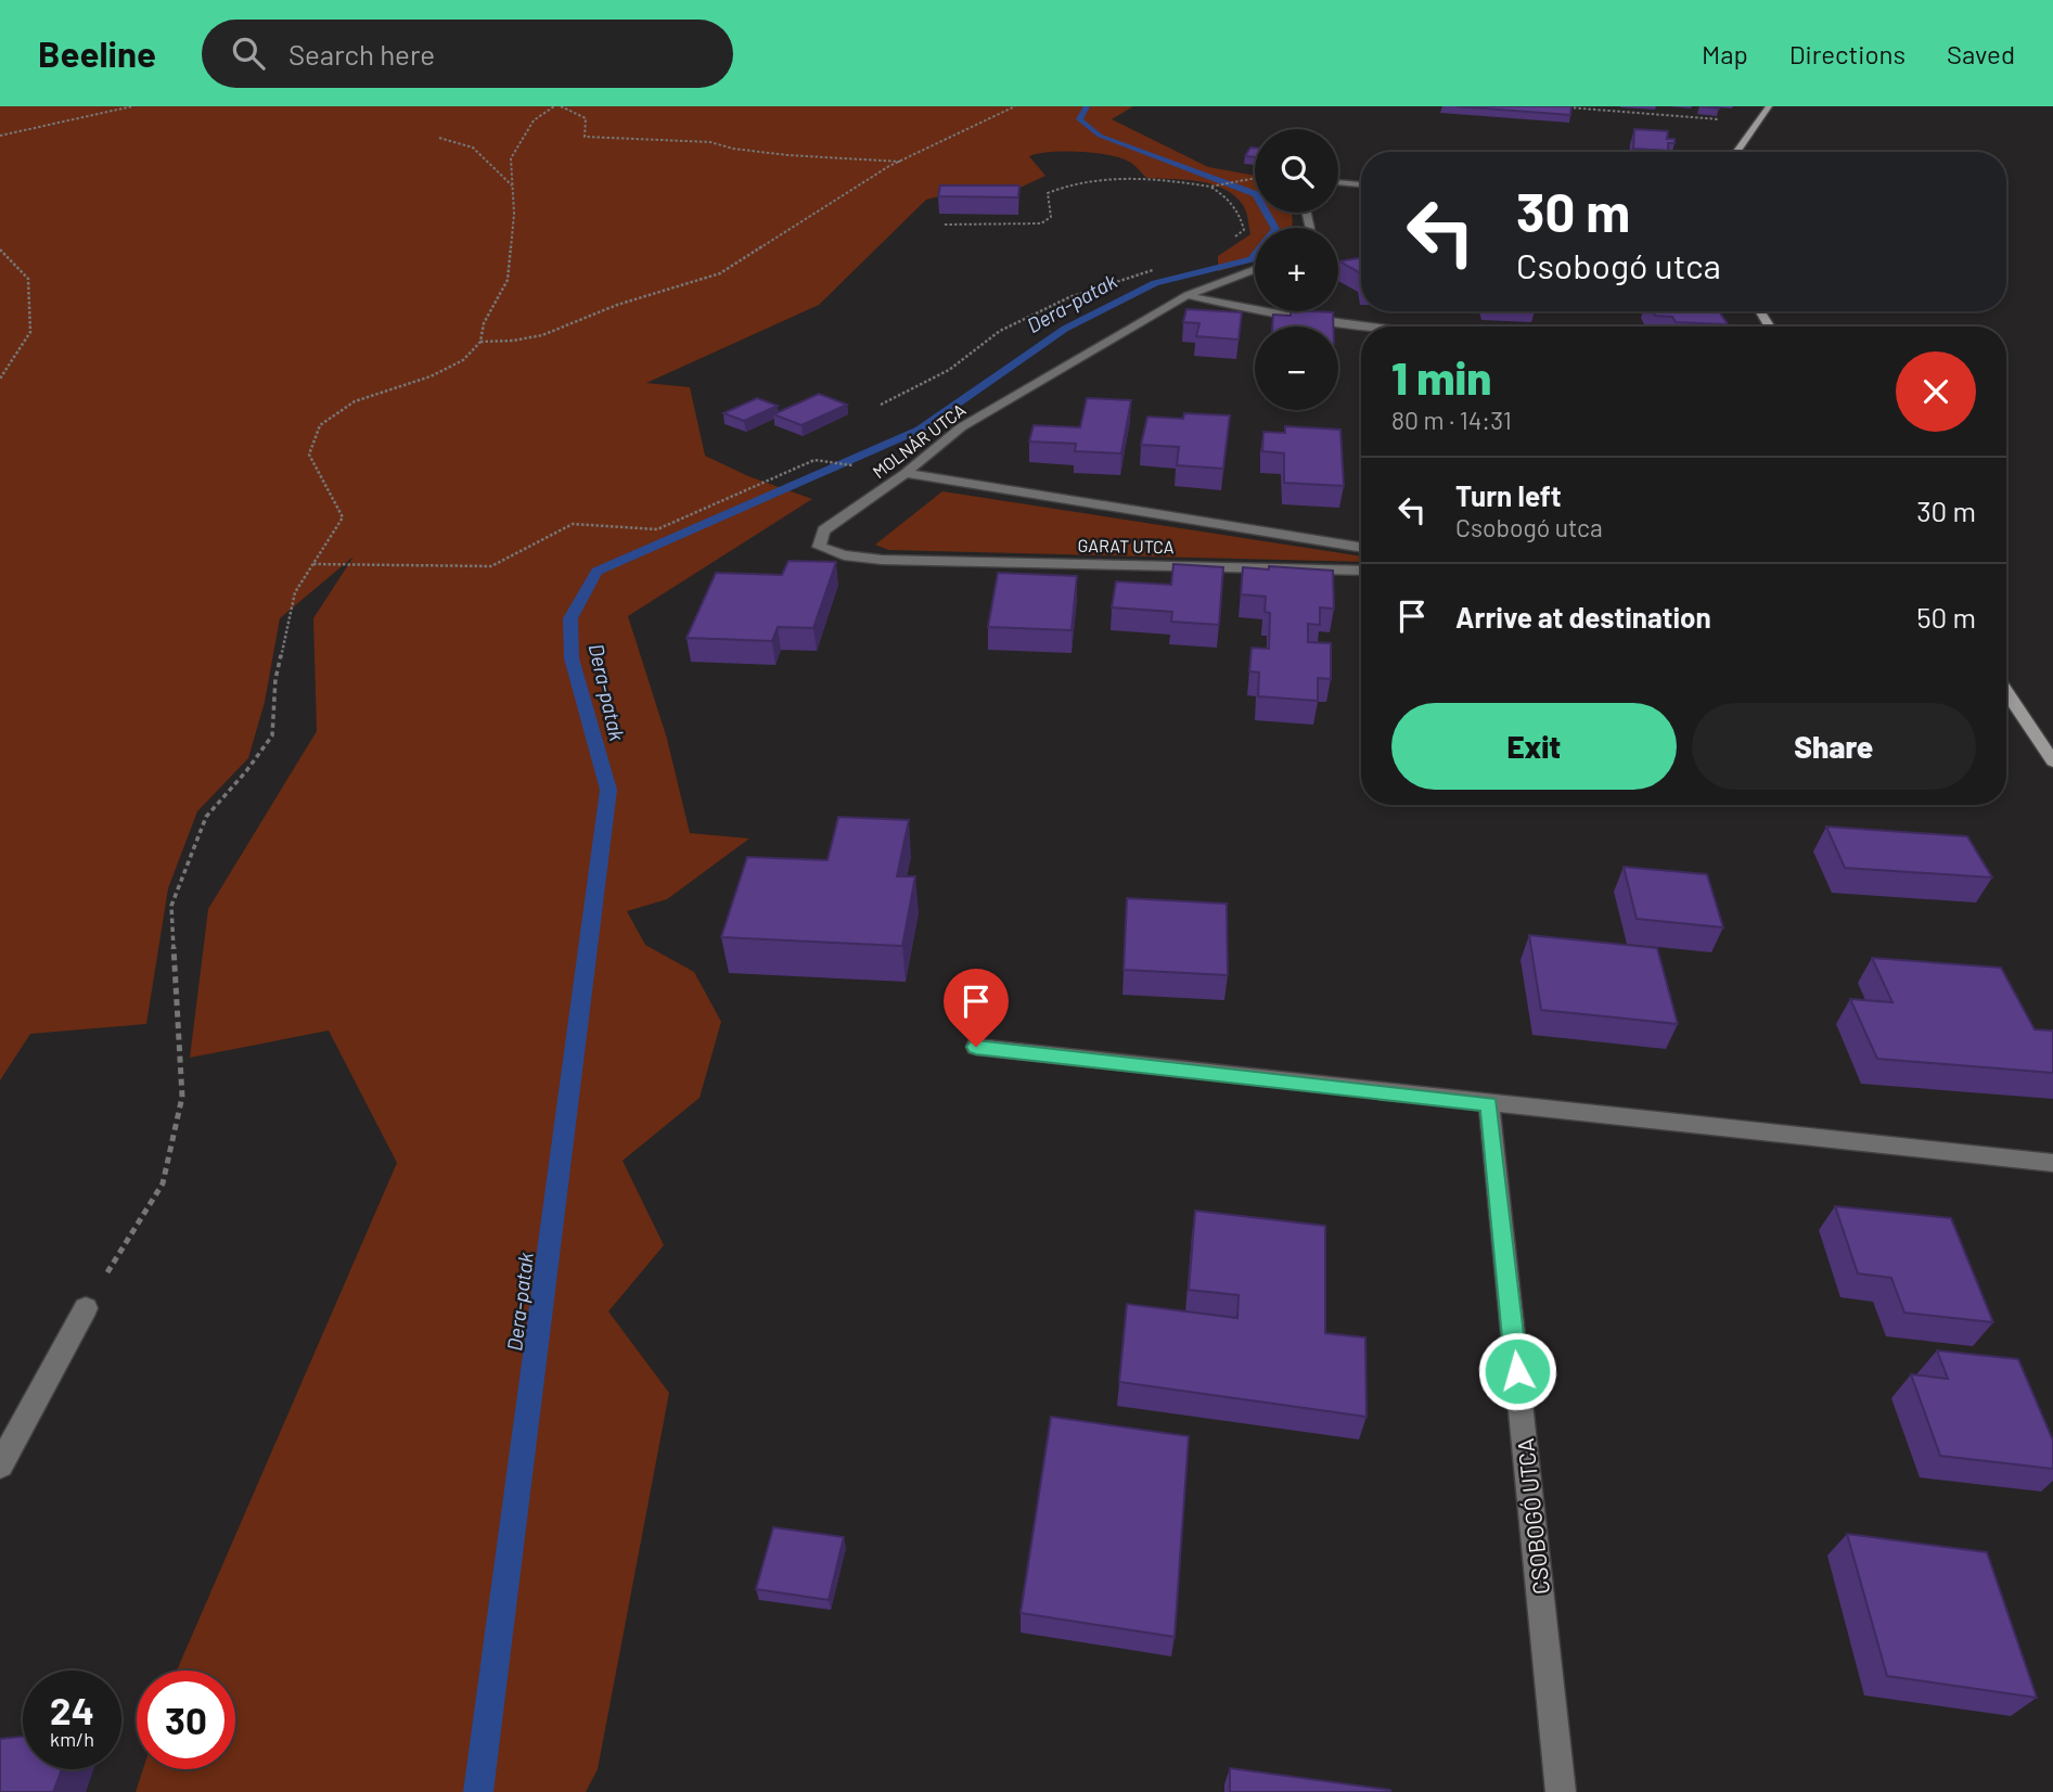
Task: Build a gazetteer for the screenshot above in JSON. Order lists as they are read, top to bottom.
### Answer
{
  "streets": {
    "street": ["MOLNÁR UTCA", "GARAT UTCA", "CSOBOGÓ UTCA"]
  },
  "crossings": [
    ["MOLNÁR UTCA", "GARAT UTCA"]
  ],
  "water": ["Dera-patak"],
  "page": {
    "header": "Beeline",
    "search": "Search here",
    "nav": ["Map", "Directions", "Saved"],
    "map_buttons": ["+", "−"],
    "turn": ["30 m", "Csobogó utca"],
    "heading": ["1 min", "80 m · 14:31"],
    "list": [
      {
        "name": "Turn left",
        "note": "Csobogó utca",
        "value": "30 m"
      },
      {
        "name": "Arrive at destination",
        "value": "50 m"
      }
    ],
    "buttons": ["Exit", "Share"],
    "speed": "24 km/h",
    "limit": "30"
  }
}
